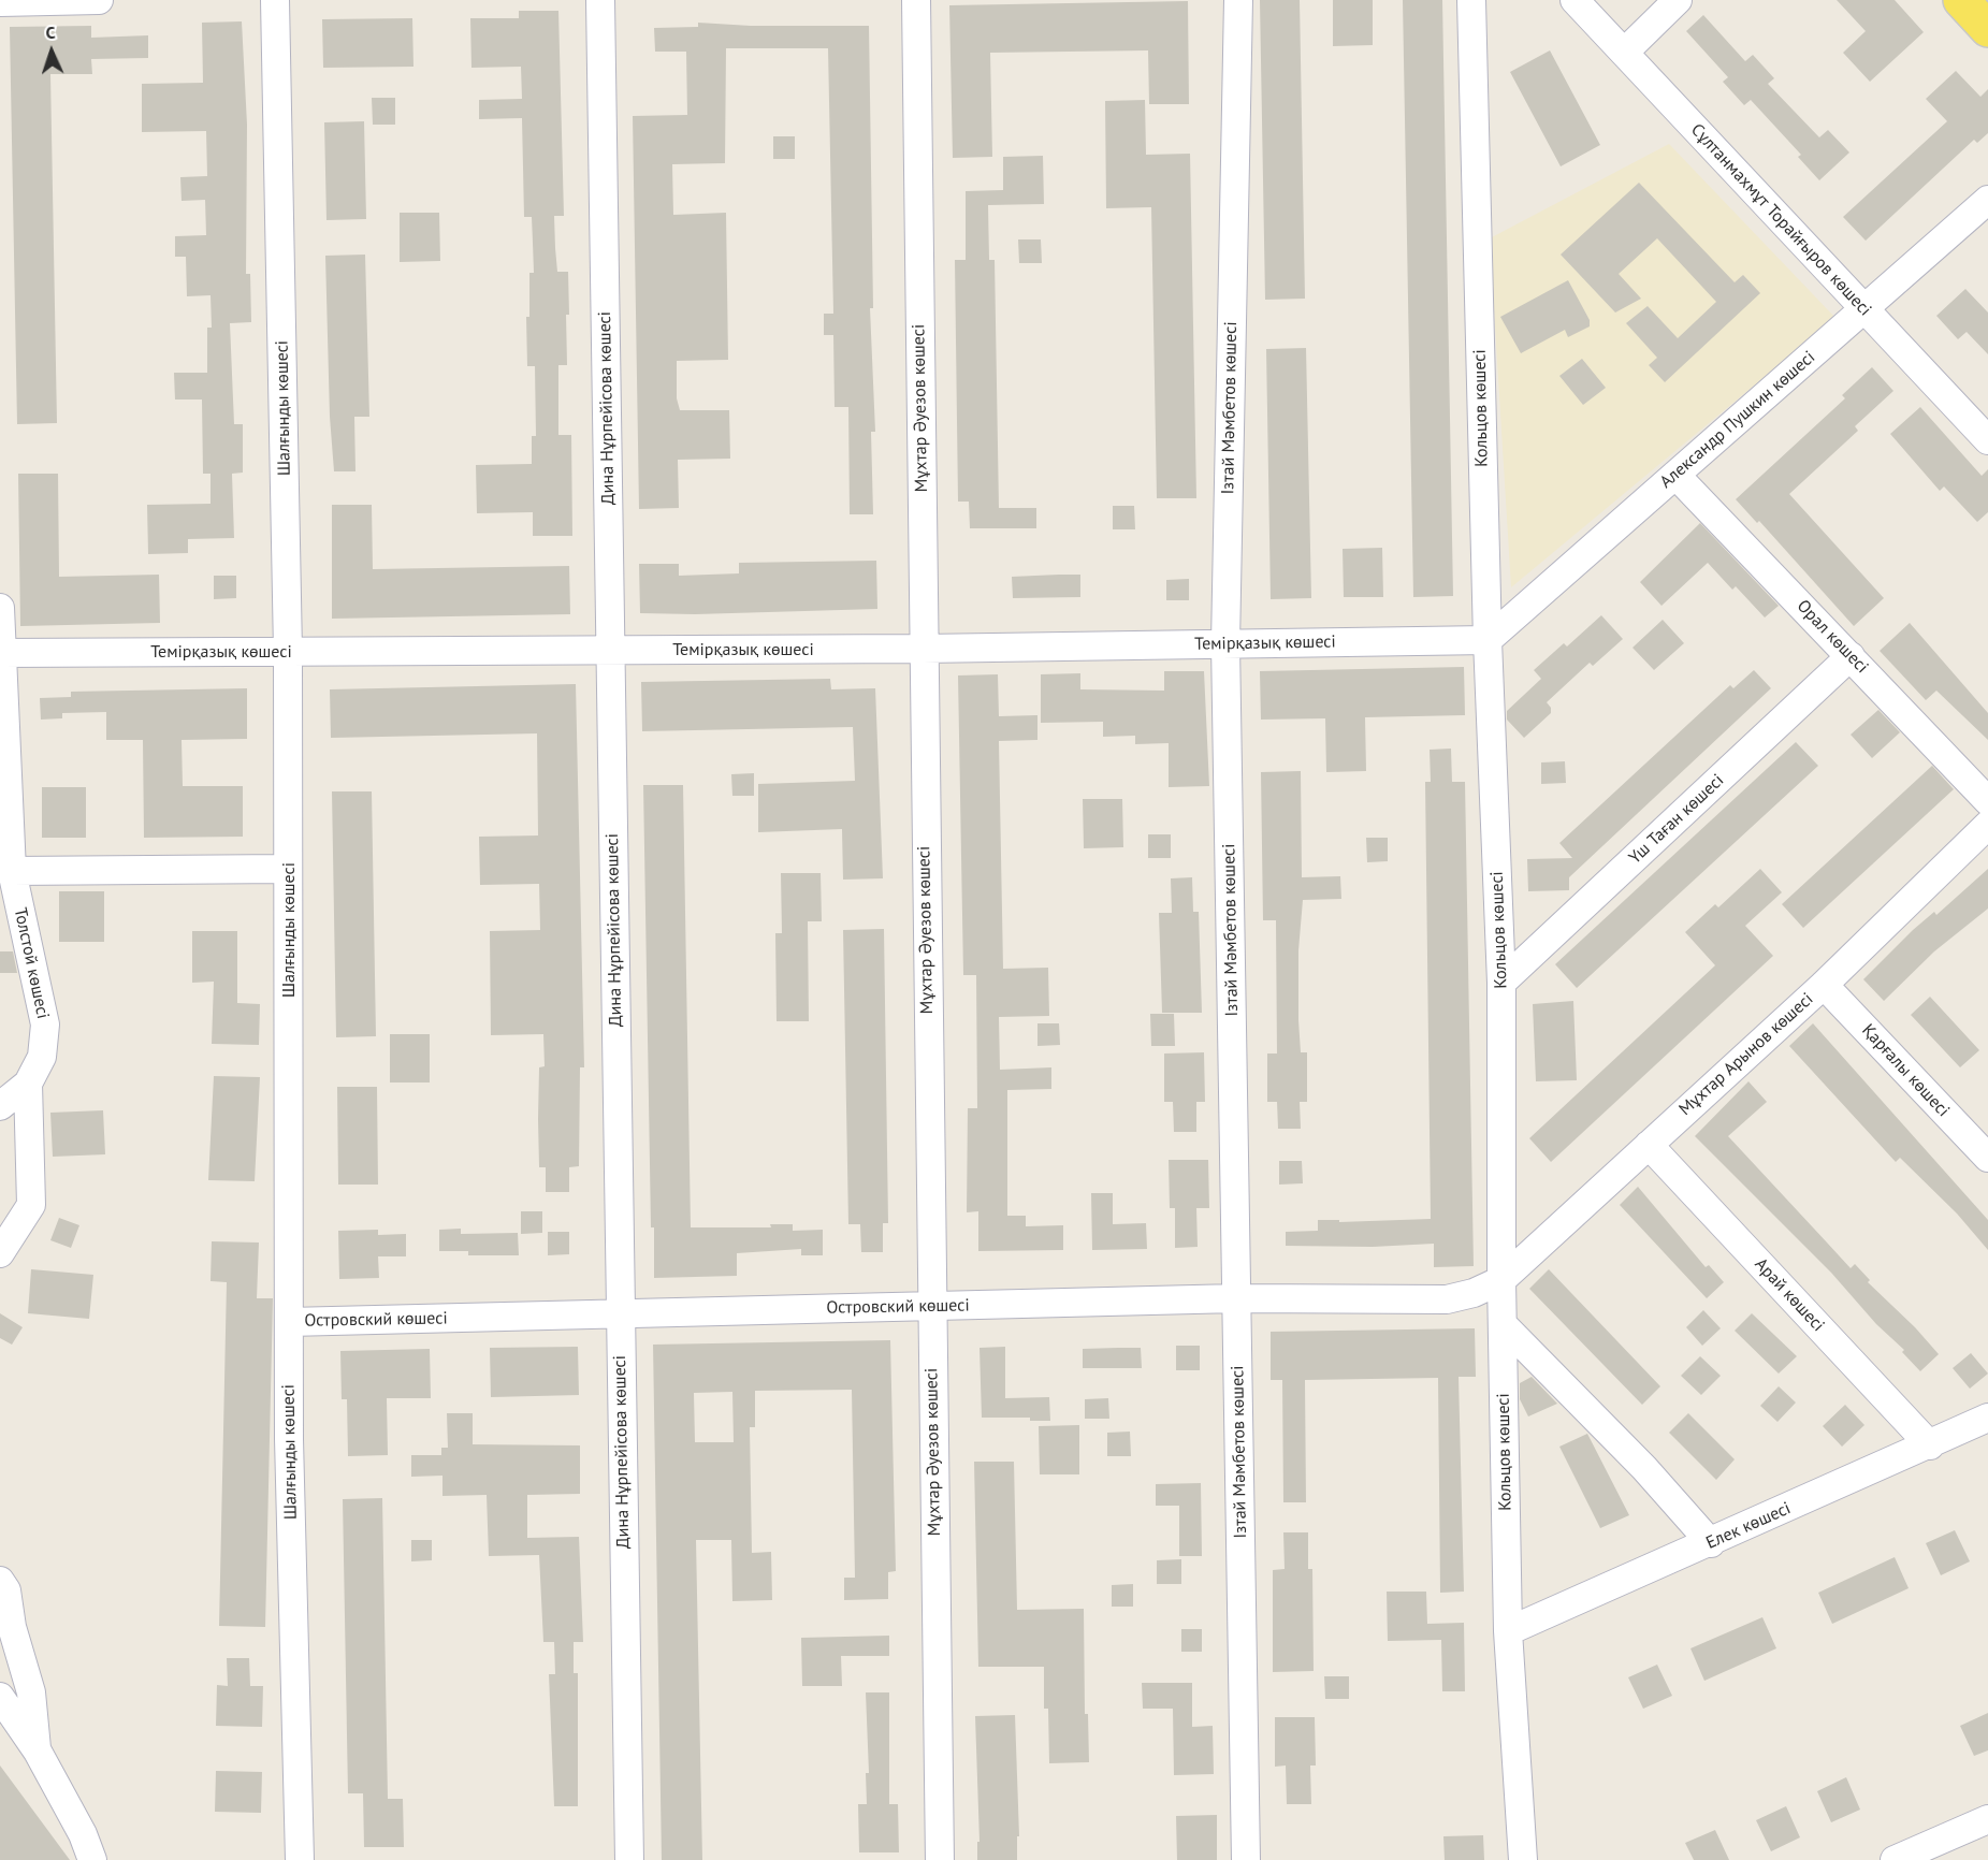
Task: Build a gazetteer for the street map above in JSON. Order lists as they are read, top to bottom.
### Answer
{
  "streets": {
    "street": [
      "Сұлтанмахмұт Торайғыров көшесі",
      "Шалғынды көшесі",
      "Дина Нұрпейісова көшесі",
      "Мұхтар Әуезов көшесі",
      "Ізтай Мәмбетов көшесі",
      "Кольцов көшесі",
      "Александр Пушкин көшесі",
      "Орал көшесі",
      "Темірқазық көшесі",
      "Үш Таған көшесі",
      "Толстой көшесі",
      "Мұхтар Арынов көшесі",
      "Қарғалы көшесі",
      "Арай көшесі",
      "Островский көшесі",
      "Елек көшесі"
    ]
  },
  "crossings": [
    ["Сұлтанмахмұт Торайғыров көшесі", "Александр Пушкин көшесі"],
    ["Шалғынды көшесі", "Темірқазық көшесі"],
    ["Шалғынды көшесі", "Островский көшесі"],
    ["Дина Нұрпейісова көшесі", "Темірқазық көшесі"],
    ["Дина Нұрпейісова көшесі", "Островский көшесі"],
    ["Мұхтар Әуезов көшесі", "Темірқазық көшесі"],
    ["Мұхтар Әуезов көшесі", "Островский көшесі"],
    ["Ізтай Мәмбетов көшесі", "Темірқазық көшесі"],
    ["Ізтай Мәмбетов көшесі", "Островский көшесі"],
    ["Кольцов көшесі", "Александр Пушкин көшесі"],
    ["Кольцов көшесі", "Темірқазық көшесі"],
    ["Кольцов көшесі", "Үш Таған көшесі"],
    ["Кольцов көшесі", "Мұхтар Арынов көшесі"],
    ["Кольцов көшесі", "Островский көшесі"],
    ["Кольцов көшесі", "Елек көшесі"],
    ["Александр Пушкин көшесі", "Орал көшесі"],
    ["Александр Пушкин көшесі", "Темірқазық көшесі"],
    ["Орал көшесі", "Үш Таған көшесі"],
    ["Темірқазық көшесі", "Толстой көшесі"],
    ["Мұхтар Арынов көшесі", "Қарғалы көшесі"],
    ["Мұхтар Арынов көшесі", "Арай көшесі"],
    ["Мұхтар Арынов көшесі", "Островский көшесі"],
    ["Арай көшесі", "Елек көшесі"]
  ],
  "north": "top"
}
